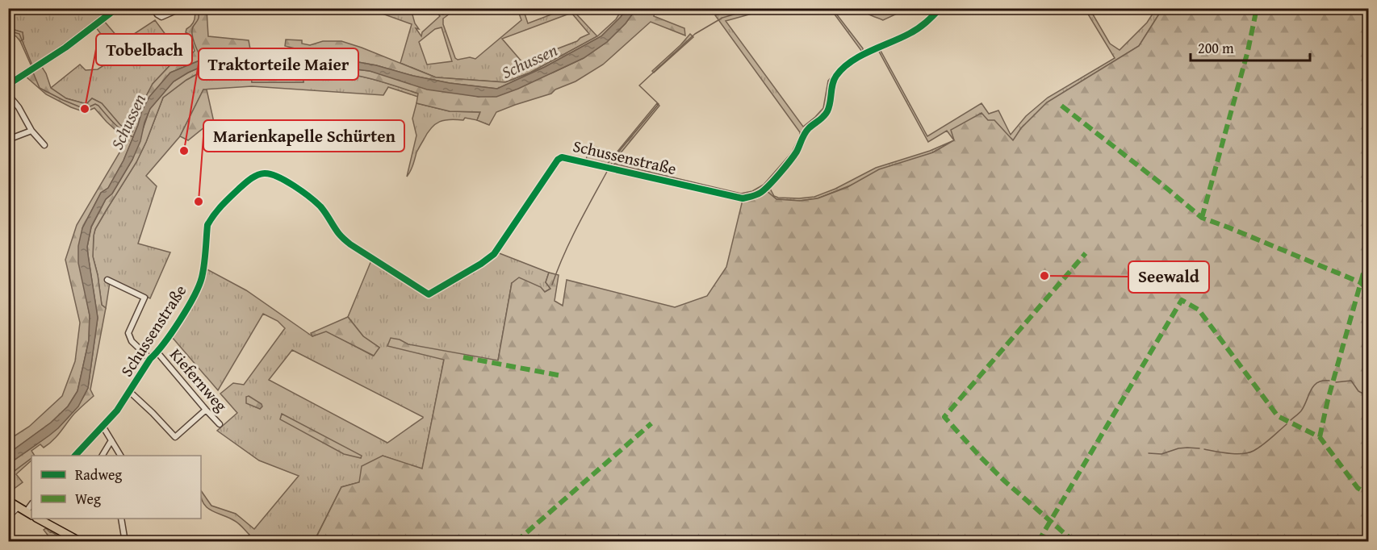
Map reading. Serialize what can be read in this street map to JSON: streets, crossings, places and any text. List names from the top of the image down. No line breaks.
{"streets":{"street":["Schussenstraße","Kiefernweg"]},"crossings":[["Schussenstraße","Kiefernweg"]],"water":["Schussen"],"places":["Tobelbach","Traktorteile Maier","Marienkapelle Schürten","Seewald"],"legend":["Radweg","Weg"],"scale_bar":"200 m"}
